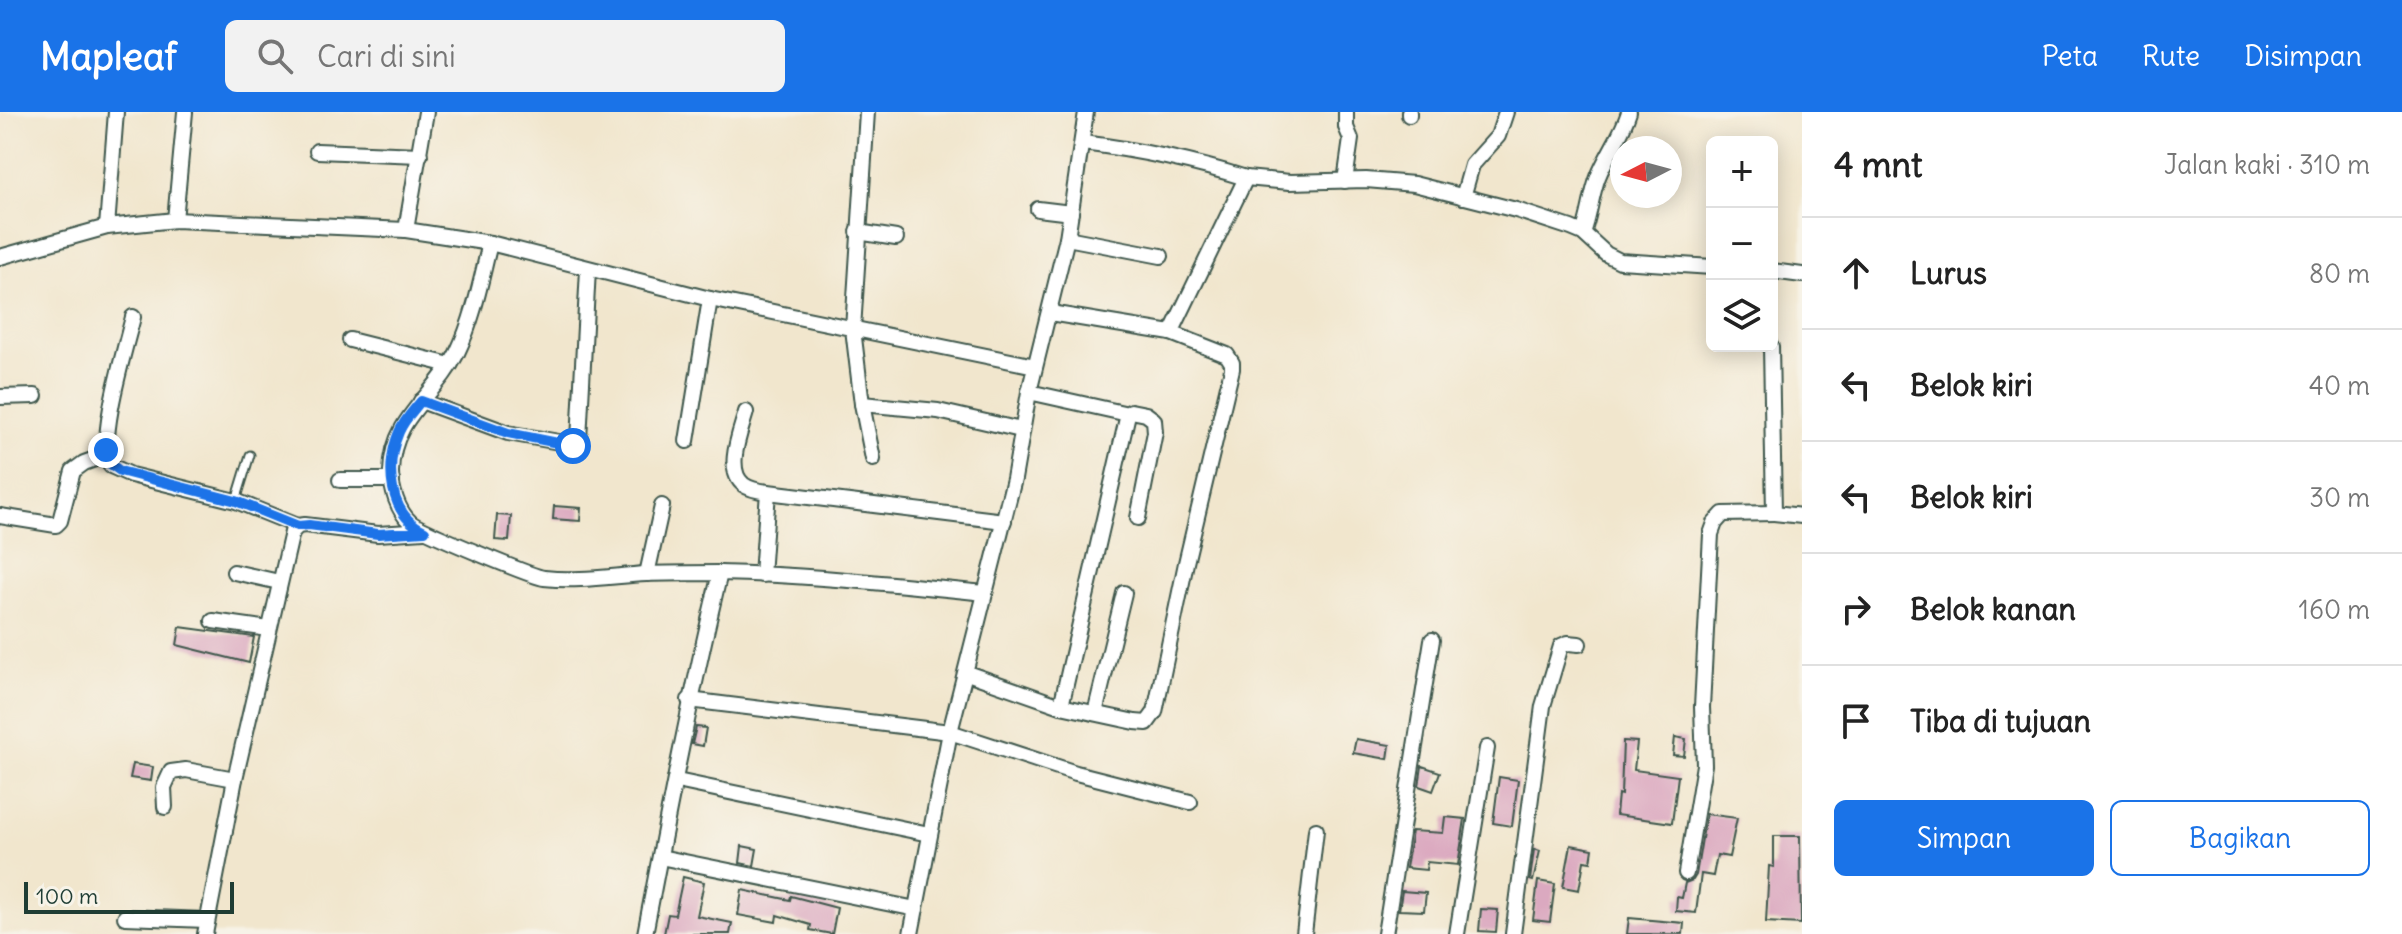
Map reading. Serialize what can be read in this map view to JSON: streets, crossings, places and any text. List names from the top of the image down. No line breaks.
{"scale_bar":"100 m","north":"left","page":{"header":"Mapleaf","search":"Cari di sini","nav":["Peta","Rute","Disimpan"],"heading":["4 mnt","Jalan kaki · 310 m"],"map_buttons":["+","−"],"list":[["Lurus","80 m"],["Belok kiri","40 m"],["Belok kiri","30 m"],["Belok kanan","160 m"],"Tiba di tujuan"],"buttons":["Simpan","Bagikan"],"scale":"100 m"}}
